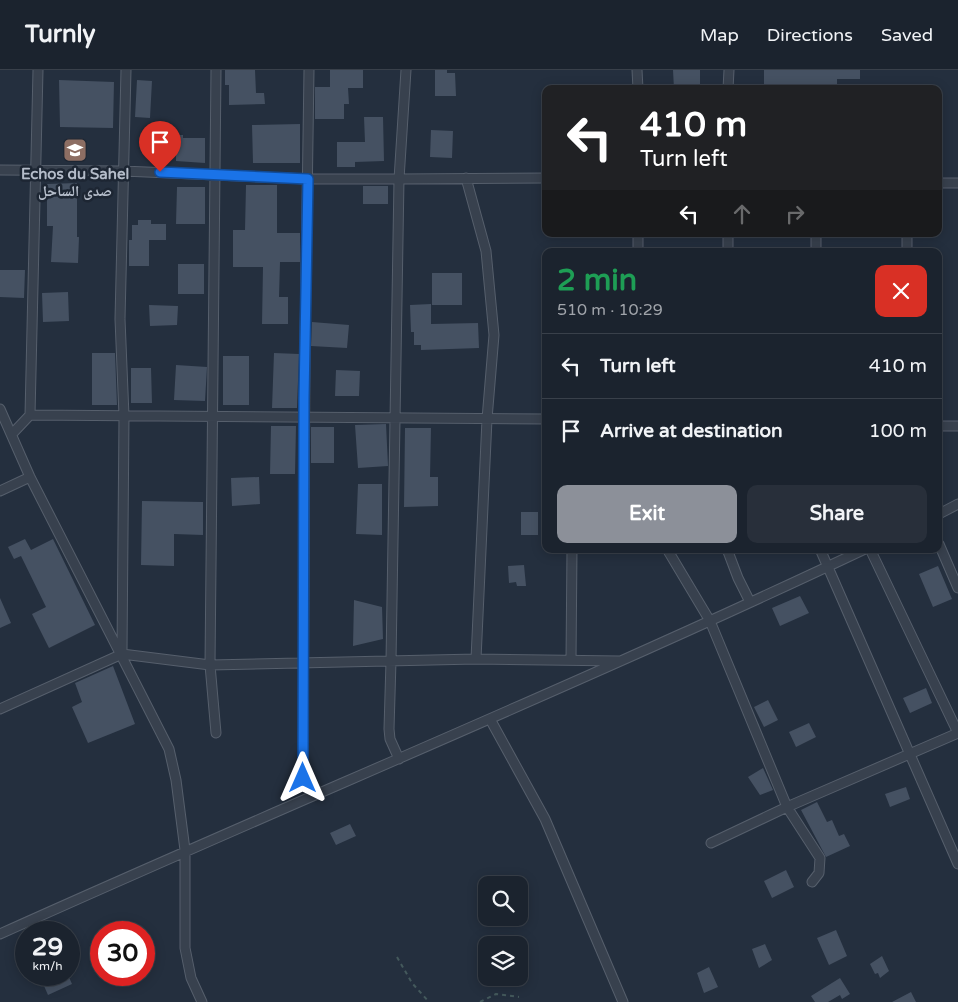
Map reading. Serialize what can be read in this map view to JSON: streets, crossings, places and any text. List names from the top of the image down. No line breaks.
{"places":{"school or university":["Echos du Sahel صدى الساحل"]},"page":{"header":"Turnly","nav":["Map","Directions","Saved"],"turn":["410 m","Turn left"],"heading":["2 min","510 m · 10:29"],"list":[{"name":"Turn left","value":"410 m"},{"name":"Arrive at destination","value":"100 m"}],"buttons":["Exit","Share"],"speed":"29 km/h","limit":"30"}}
